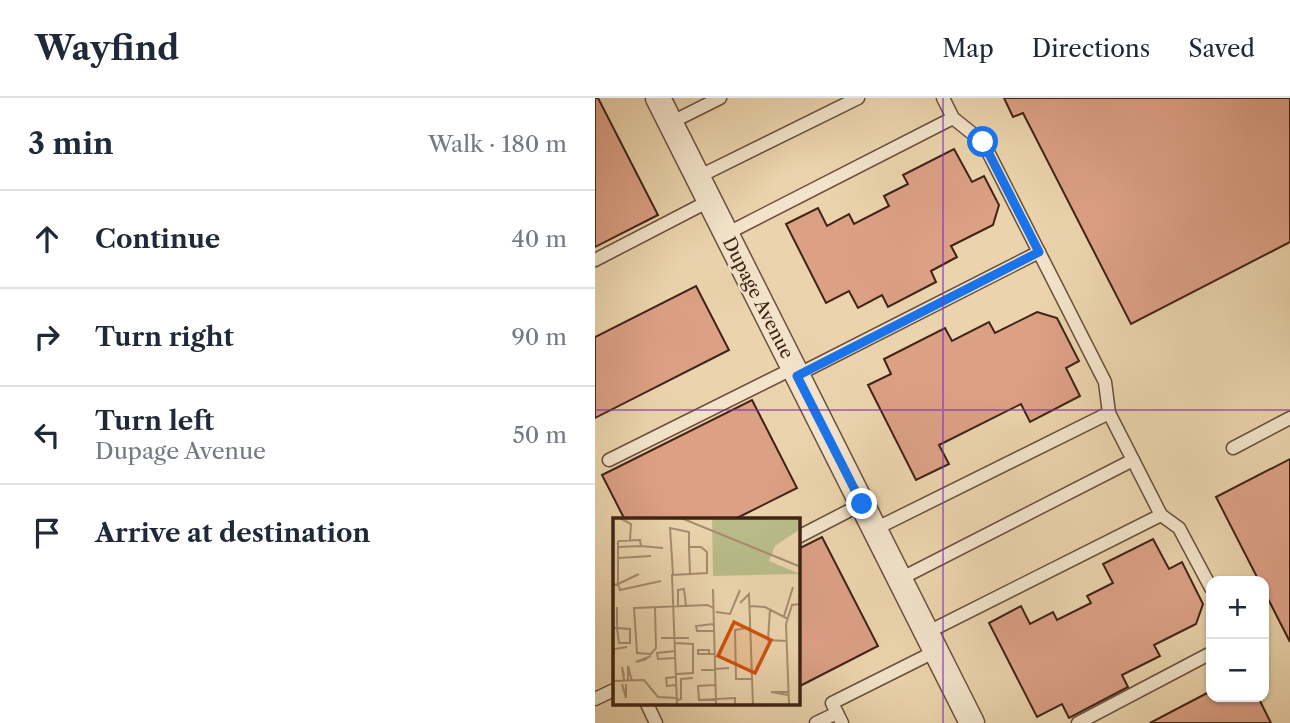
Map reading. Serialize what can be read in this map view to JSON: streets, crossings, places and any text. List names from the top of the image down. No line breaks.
{"streets":{"street":["Dupage Avenue"]},"page":{"header":"Wayfind","nav":["Map","Directions","Saved"],"heading":["3 min","Walk · 180 m"],"list":[["Continue","40 m"],["Turn right","90 m"],["Turn left","Dupage Avenue","50 m"],"Arrive at destination"],"map_buttons":["+","−"]}}
